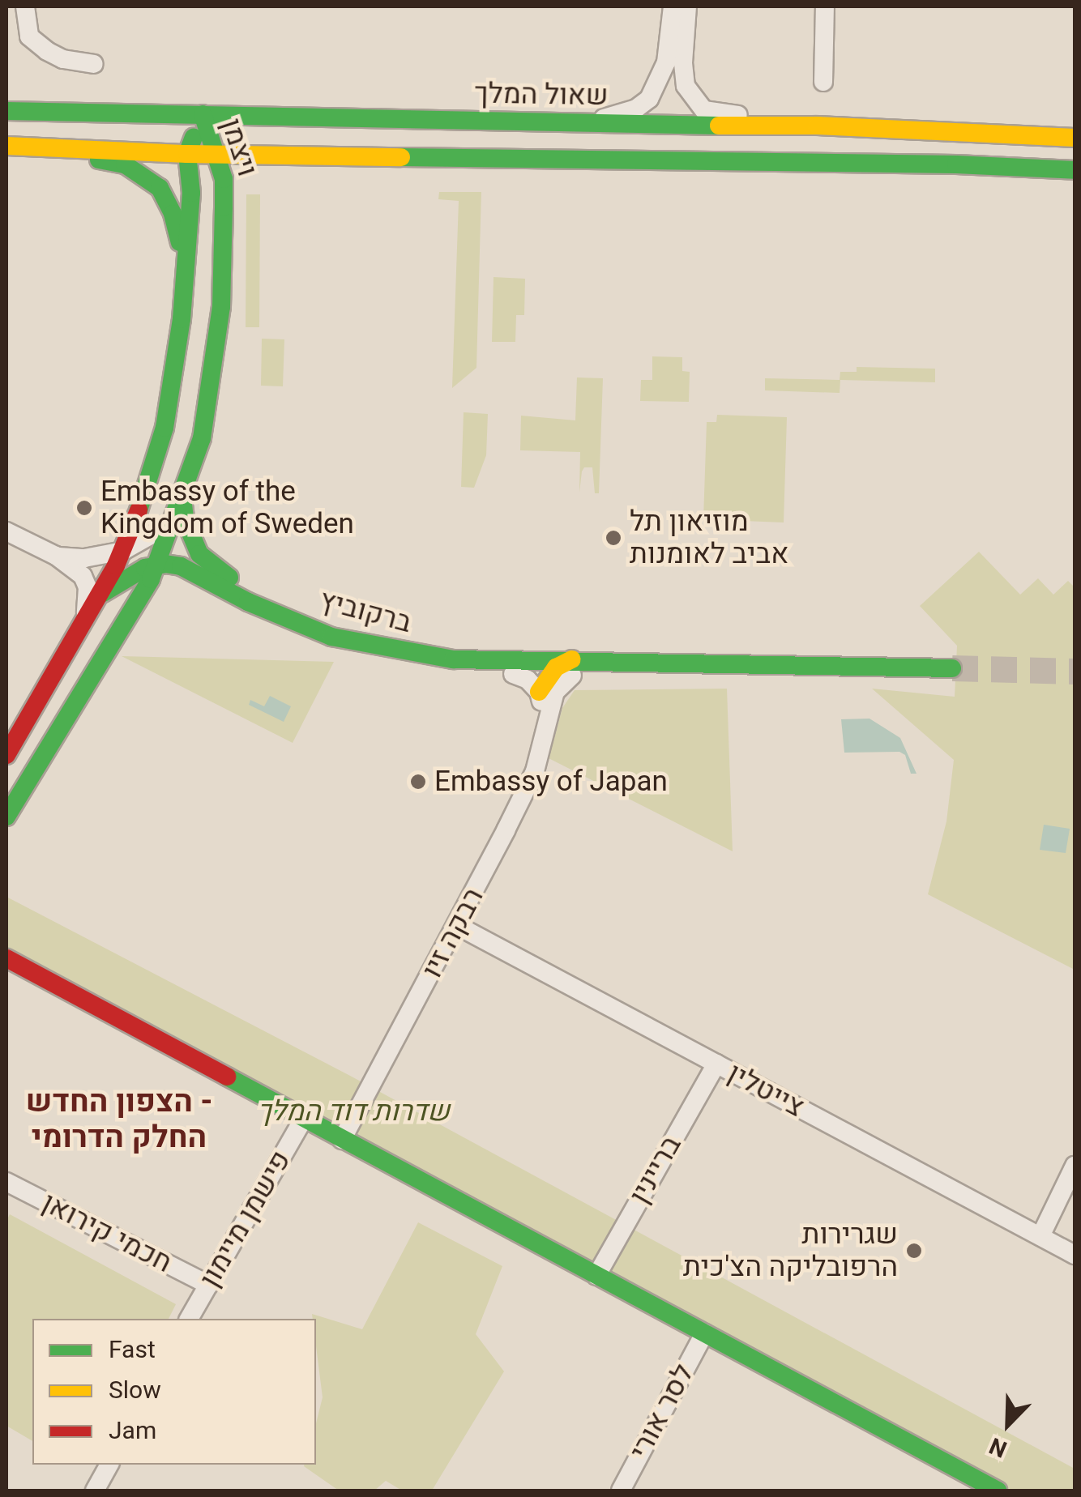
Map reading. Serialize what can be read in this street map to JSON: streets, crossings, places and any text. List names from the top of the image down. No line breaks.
{"streets":{"street":["שאול המלך","ויצמן","ברקוביץ","רבקה זיו","צייטלין","בריינין","פישמן מיימון","חכמי קירואן","לסר אורי"]},"crossings":[["שאול המלך","ויצמן"],["ויצמן","ברקוביץ"],["ברקוביץ","רבקה זיו"],["רבקה זיו","צייטלין"],["צייטלין","בריינין"],["פישמן מיימון","חכמי קירואן"]],"districts":["הצפון החדש - החלק הדרומי"],"parks":["שדרות דוד המלך"],"places":["Embassy of the Kingdom of Sweden","מוזיאון תל אביב לאומנות","Embassy of Japan","שגרירות הרפובליקה הצ'כית"],"legend":["Fast","Slow","Jam"],"north":"bottom left"}
